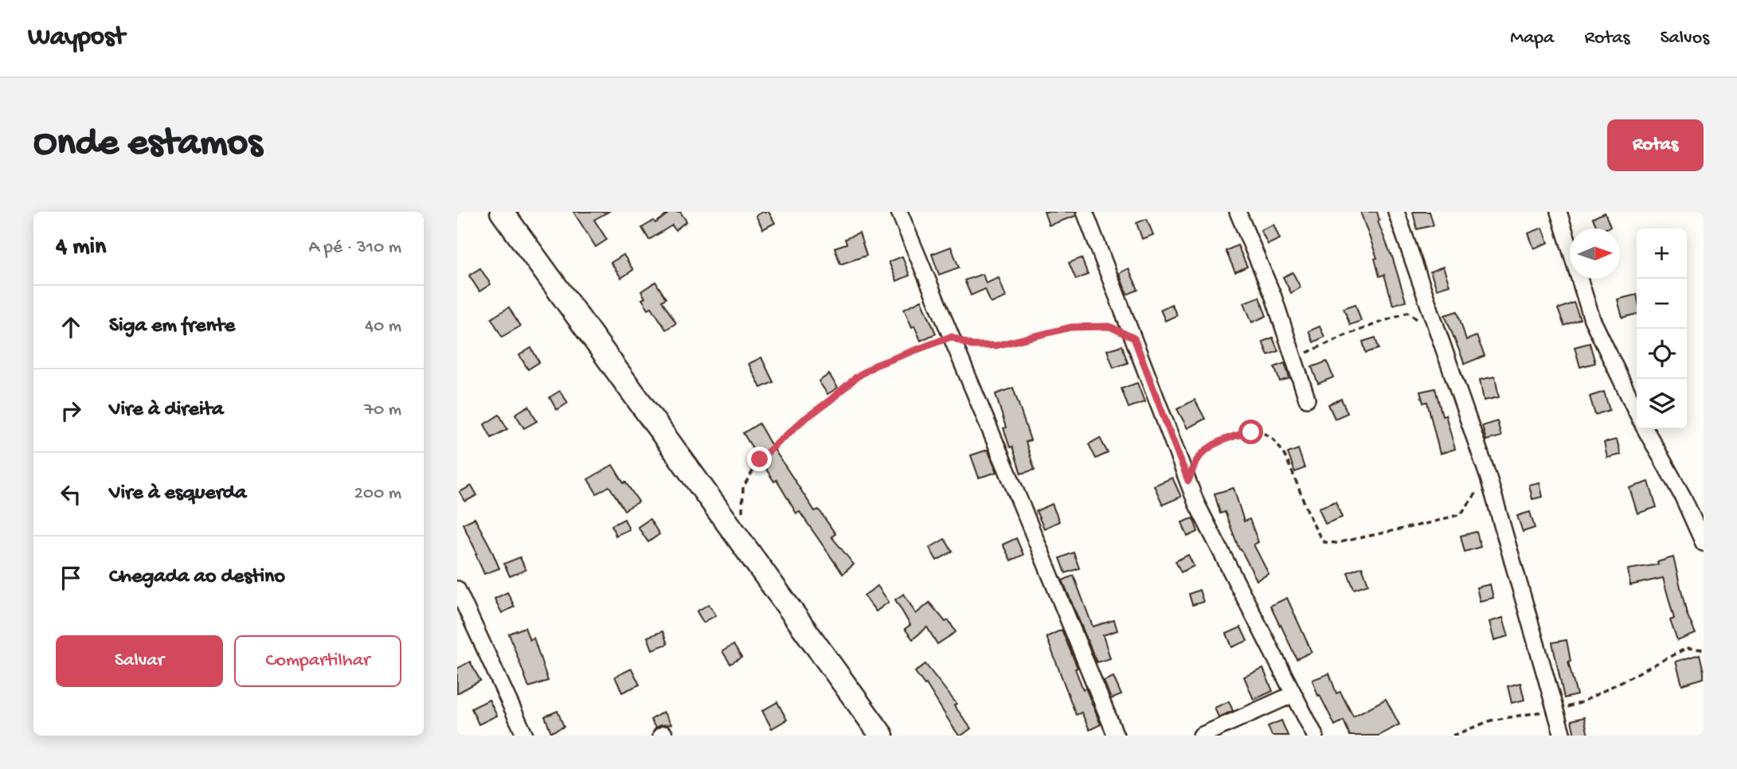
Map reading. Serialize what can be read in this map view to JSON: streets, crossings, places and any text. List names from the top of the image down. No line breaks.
{"north":"right","page":{"header":"Waypost","nav":["Mapa","Rotas","Salvos"],"buttons":["Rotas",["Salvar","Compartilhar"]],"title":"Onde estamos","heading":["4 min","A pé · 310 m"],"map_buttons":["+","−"],"list":[["Siga em frente","40 m"],["Vire à direita","70 m"],["Vire à esquerda","200 m"],"Chegada ao destino"]}}
